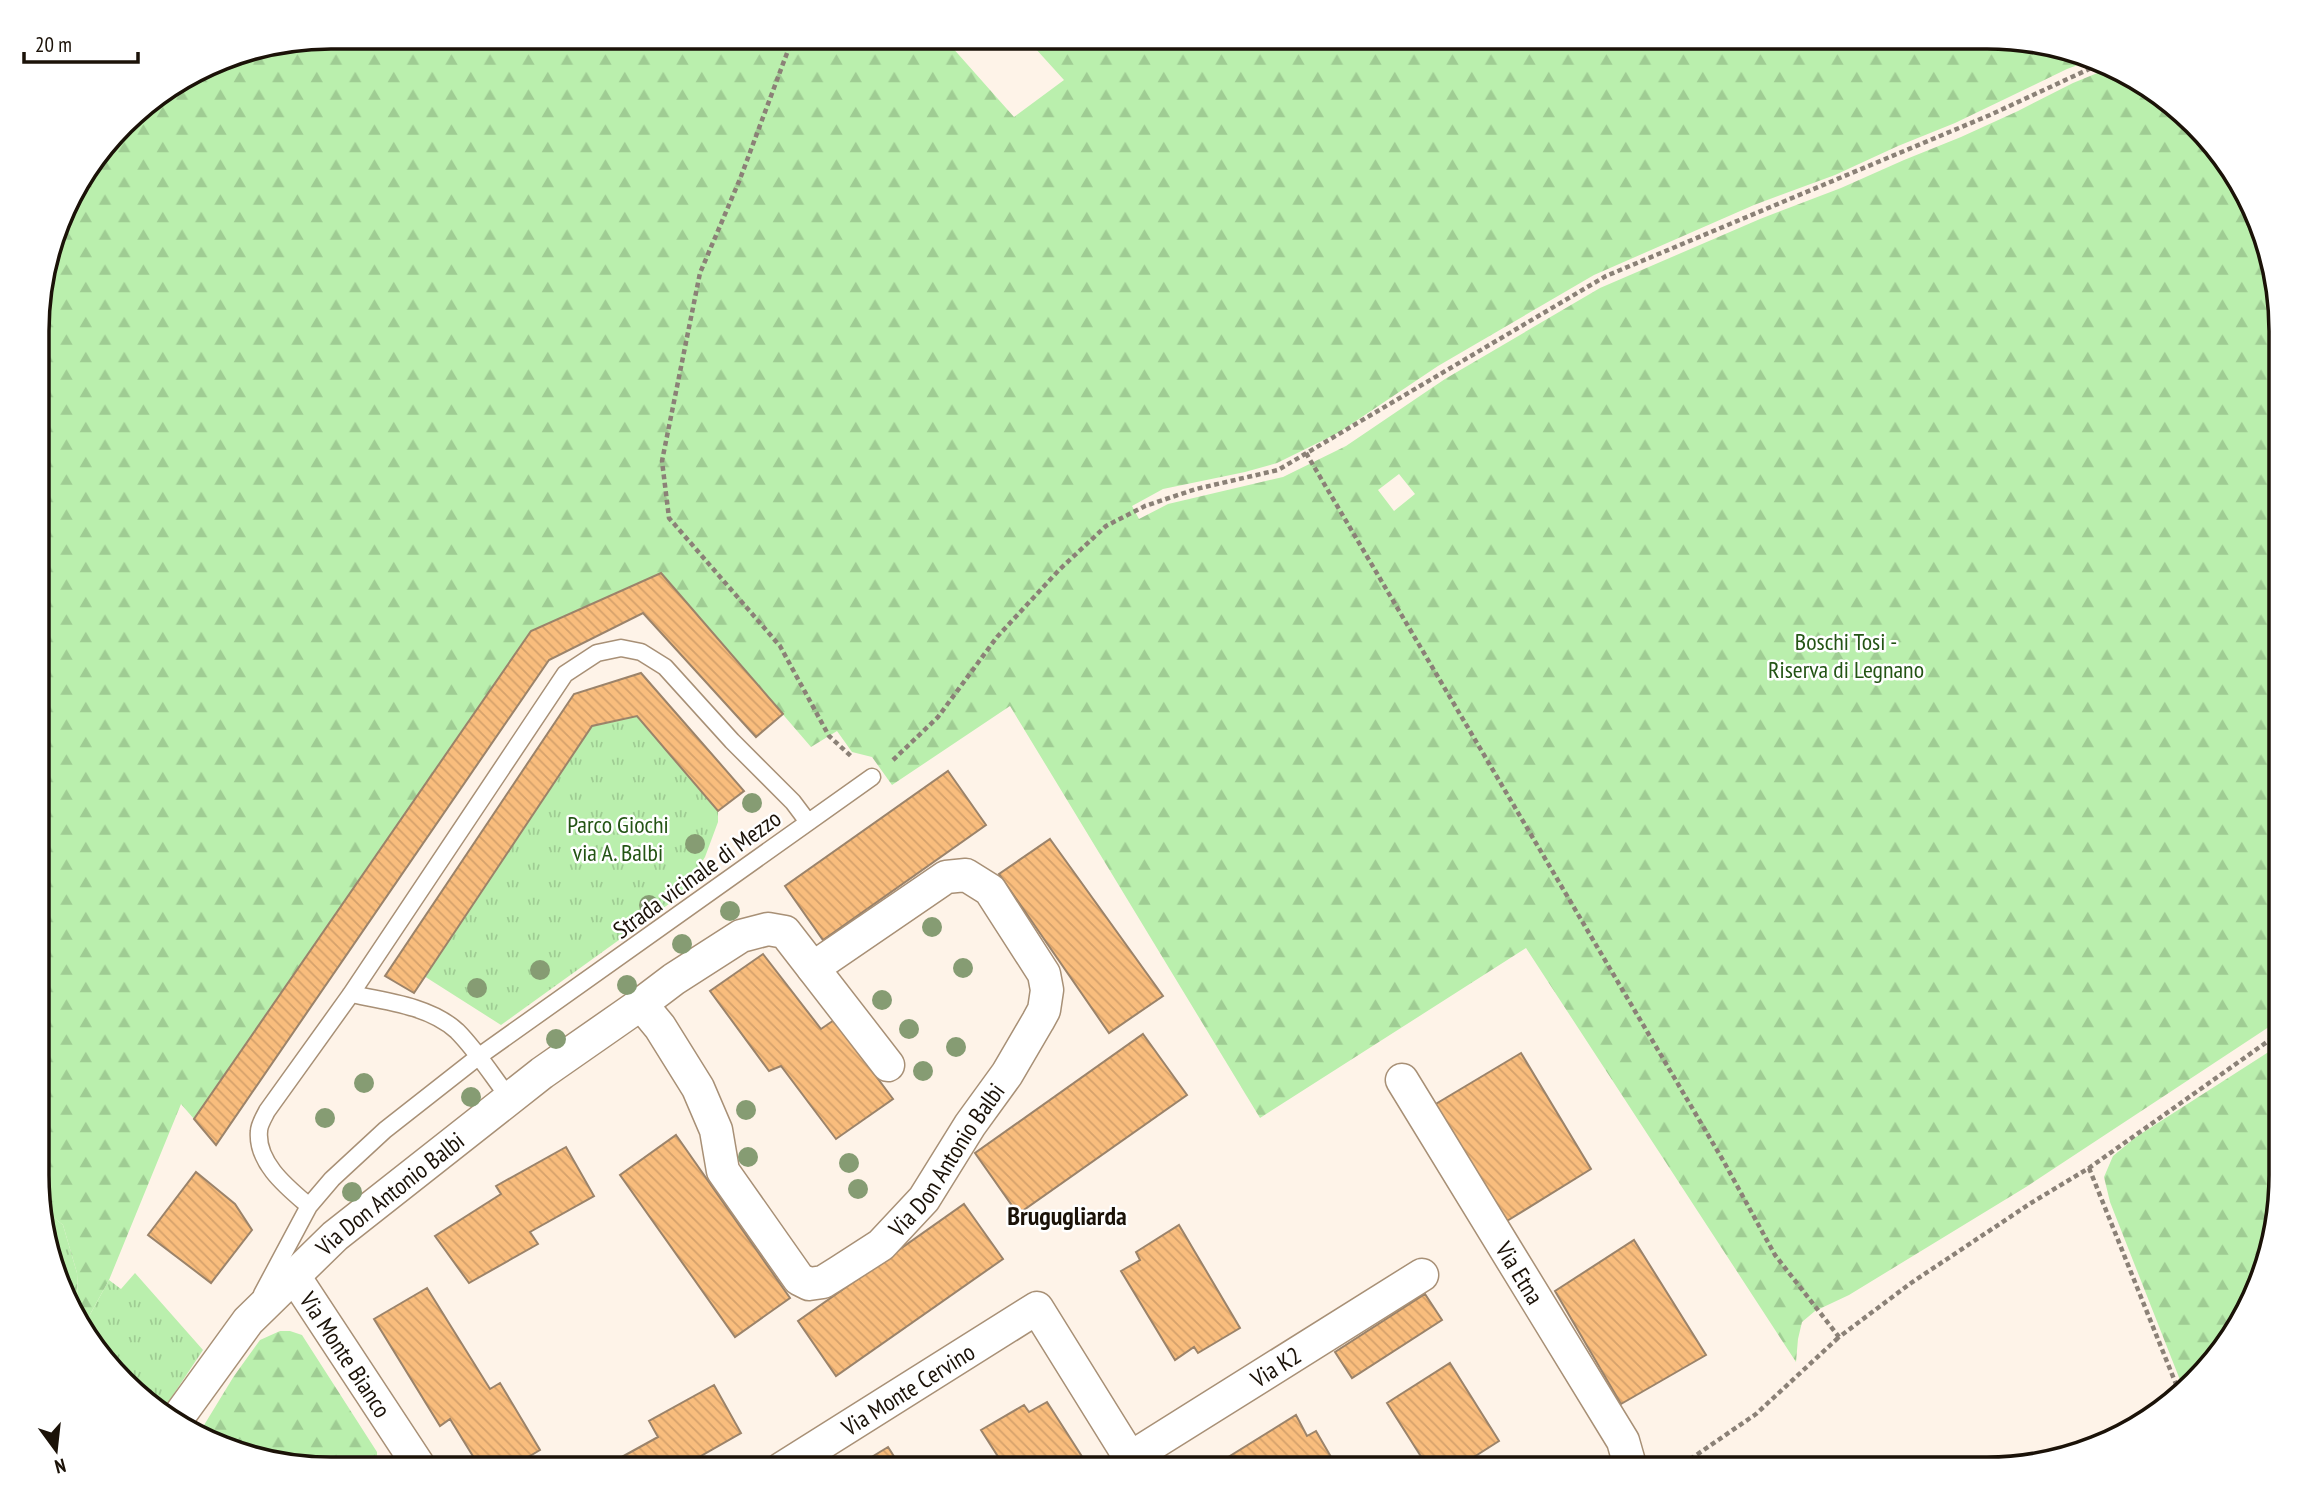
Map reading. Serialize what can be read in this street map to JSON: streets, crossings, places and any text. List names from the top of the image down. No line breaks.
{"streets":{"street":["Via Don Antonio Balbi","Via Etna","Via Monte Bianco","Via K2","Via Monte Cervino"],"lane":["Strada vicinale di Mezzo"]},"crossings":[["Strada vicinale di Mezzo","Via Don Antonio Balbi"],["Via Don Antonio Balbi","Via Monte Bianco"],["Via K2","Via Monte Cervino"]],"districts":["Brugugliarda"],"parks":["Boschi Tosi - Riserva di Legnano","Parco Giochi via A. Balbi"],"scale_bar":"20 m","north":"bottom"}
